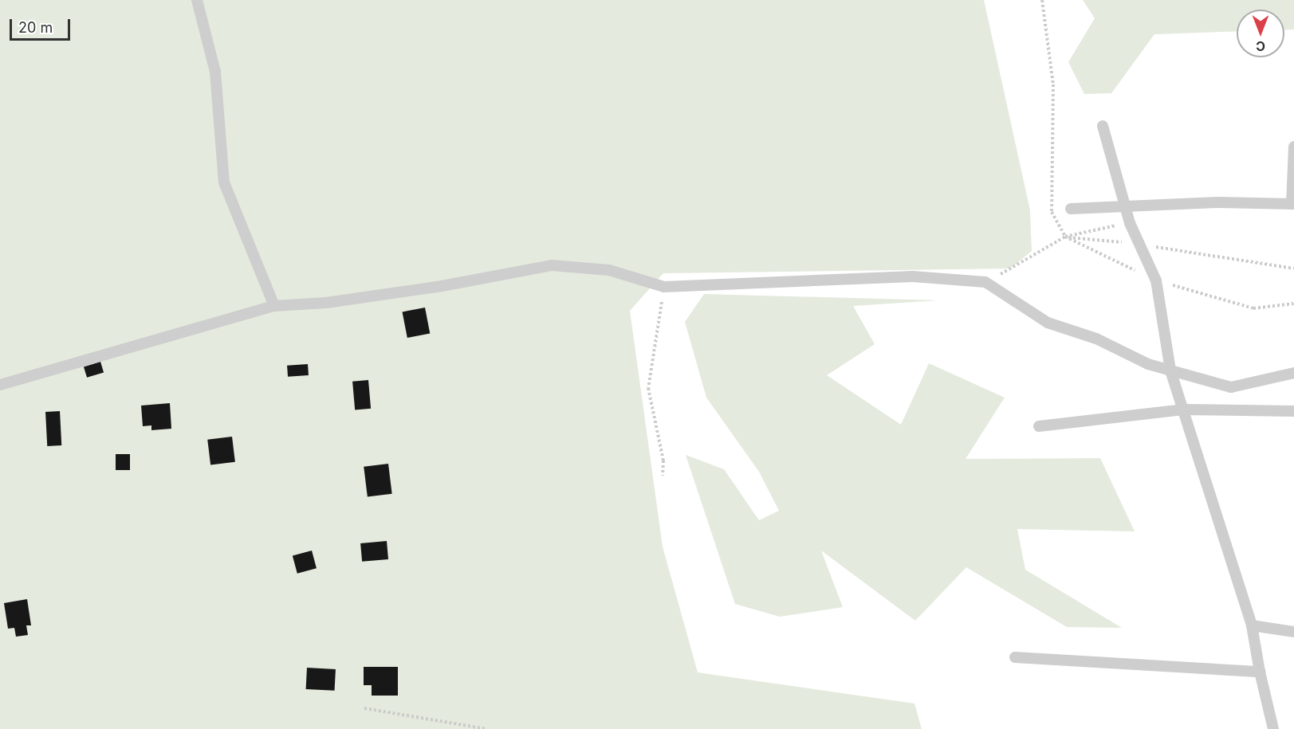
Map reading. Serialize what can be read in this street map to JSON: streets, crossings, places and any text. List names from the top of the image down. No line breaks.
{"scale_bar":"20 m","north":"bottom"}
